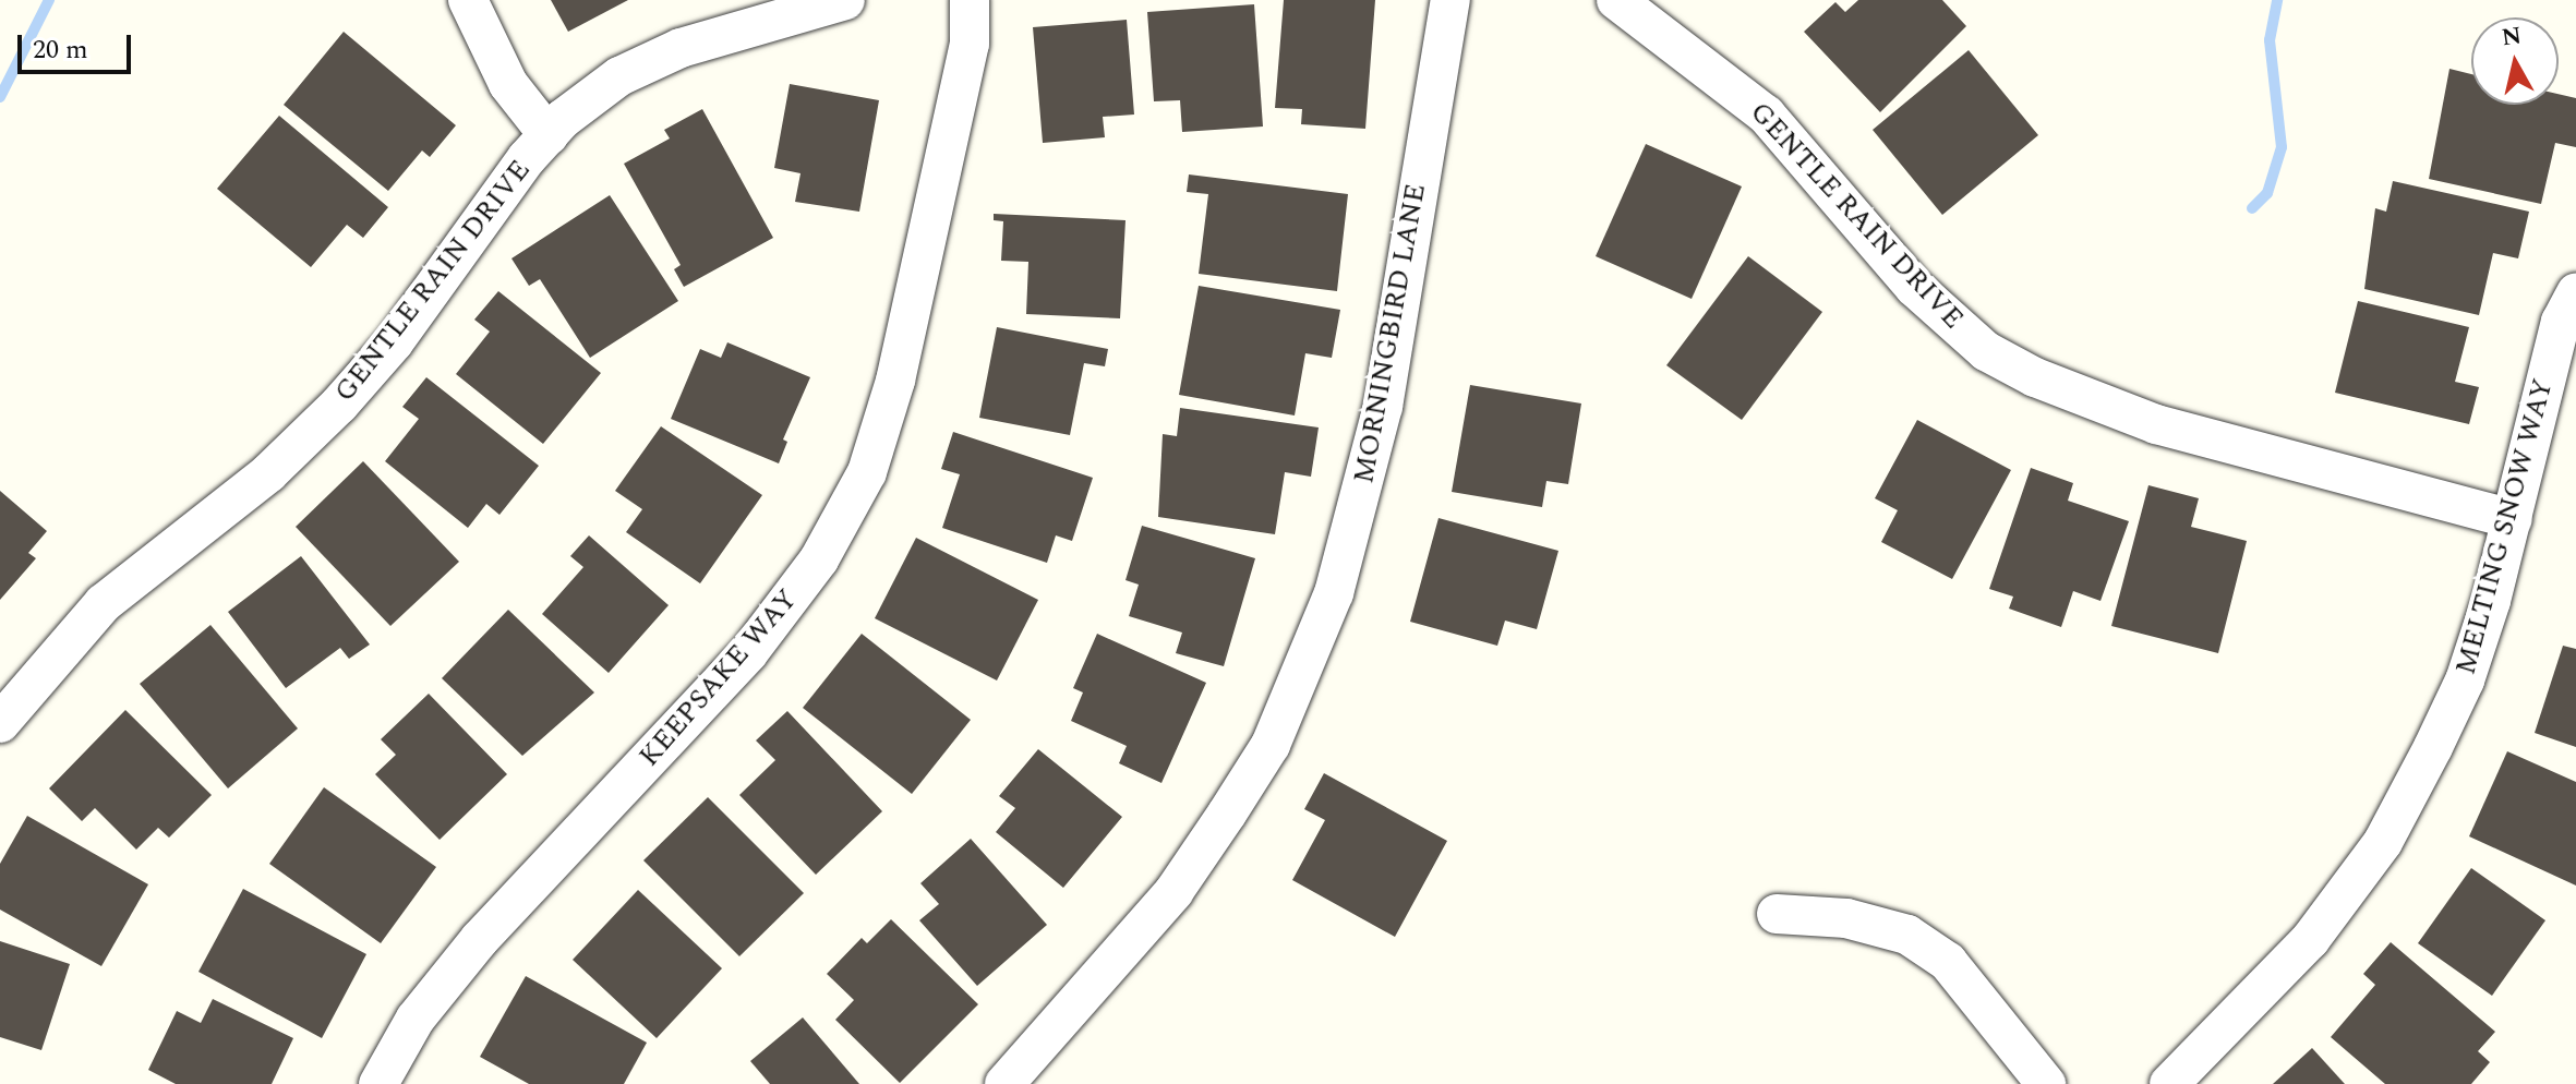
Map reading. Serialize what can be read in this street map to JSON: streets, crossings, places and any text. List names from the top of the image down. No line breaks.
{"streets":{"street":["GENTLE RAIN DRIVE","MORNINGBIRD LANE","MELTING SNOW WAY","KEEPSAKE WAY"]},"crossings":[["GENTLE RAIN DRIVE","MELTING SNOW WAY"]],"scale_bar":"20 m","north":"top"}
